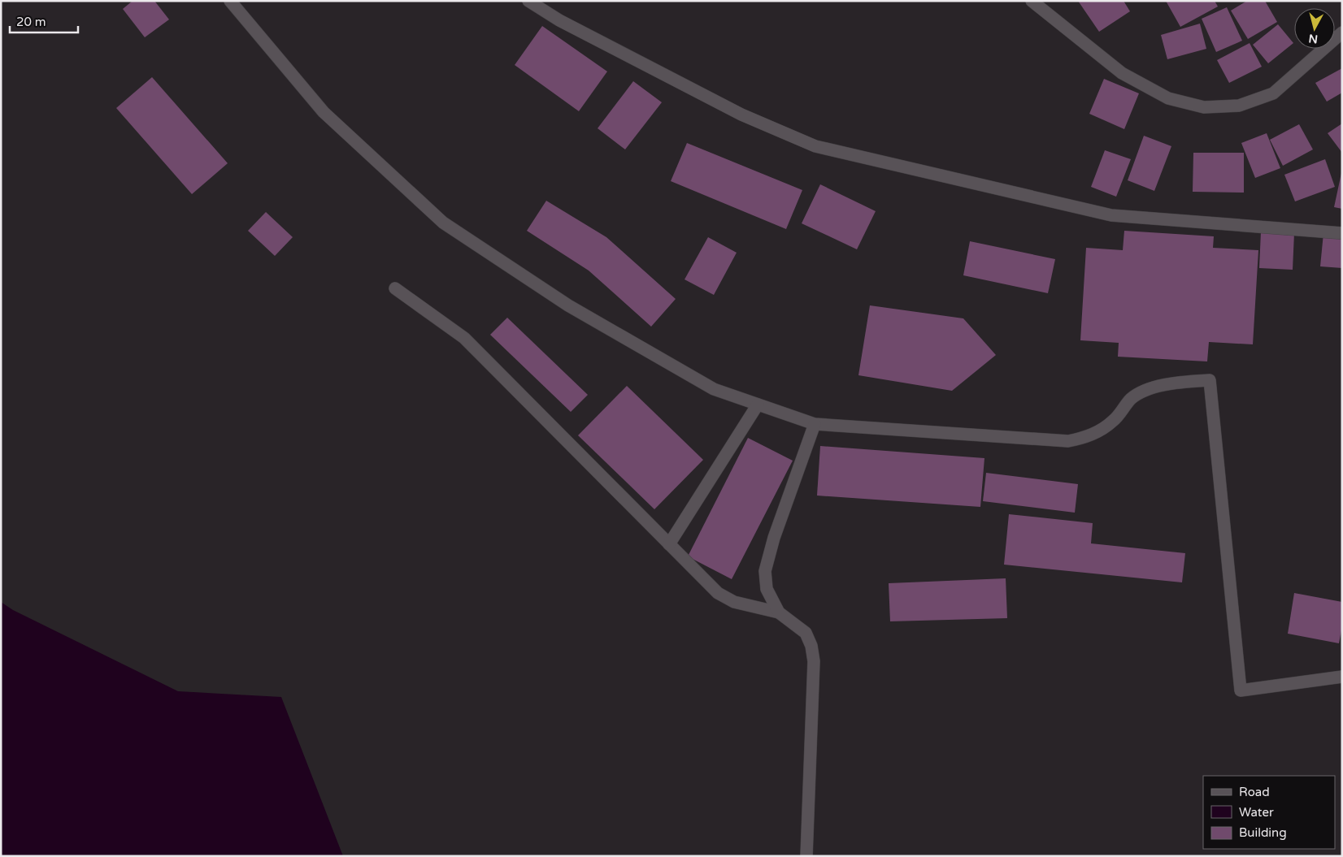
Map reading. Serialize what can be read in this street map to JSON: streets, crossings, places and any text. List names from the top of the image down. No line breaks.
{"legend":["Road","Water","Building"],"scale_bar":"20 m","north":"bottom"}
